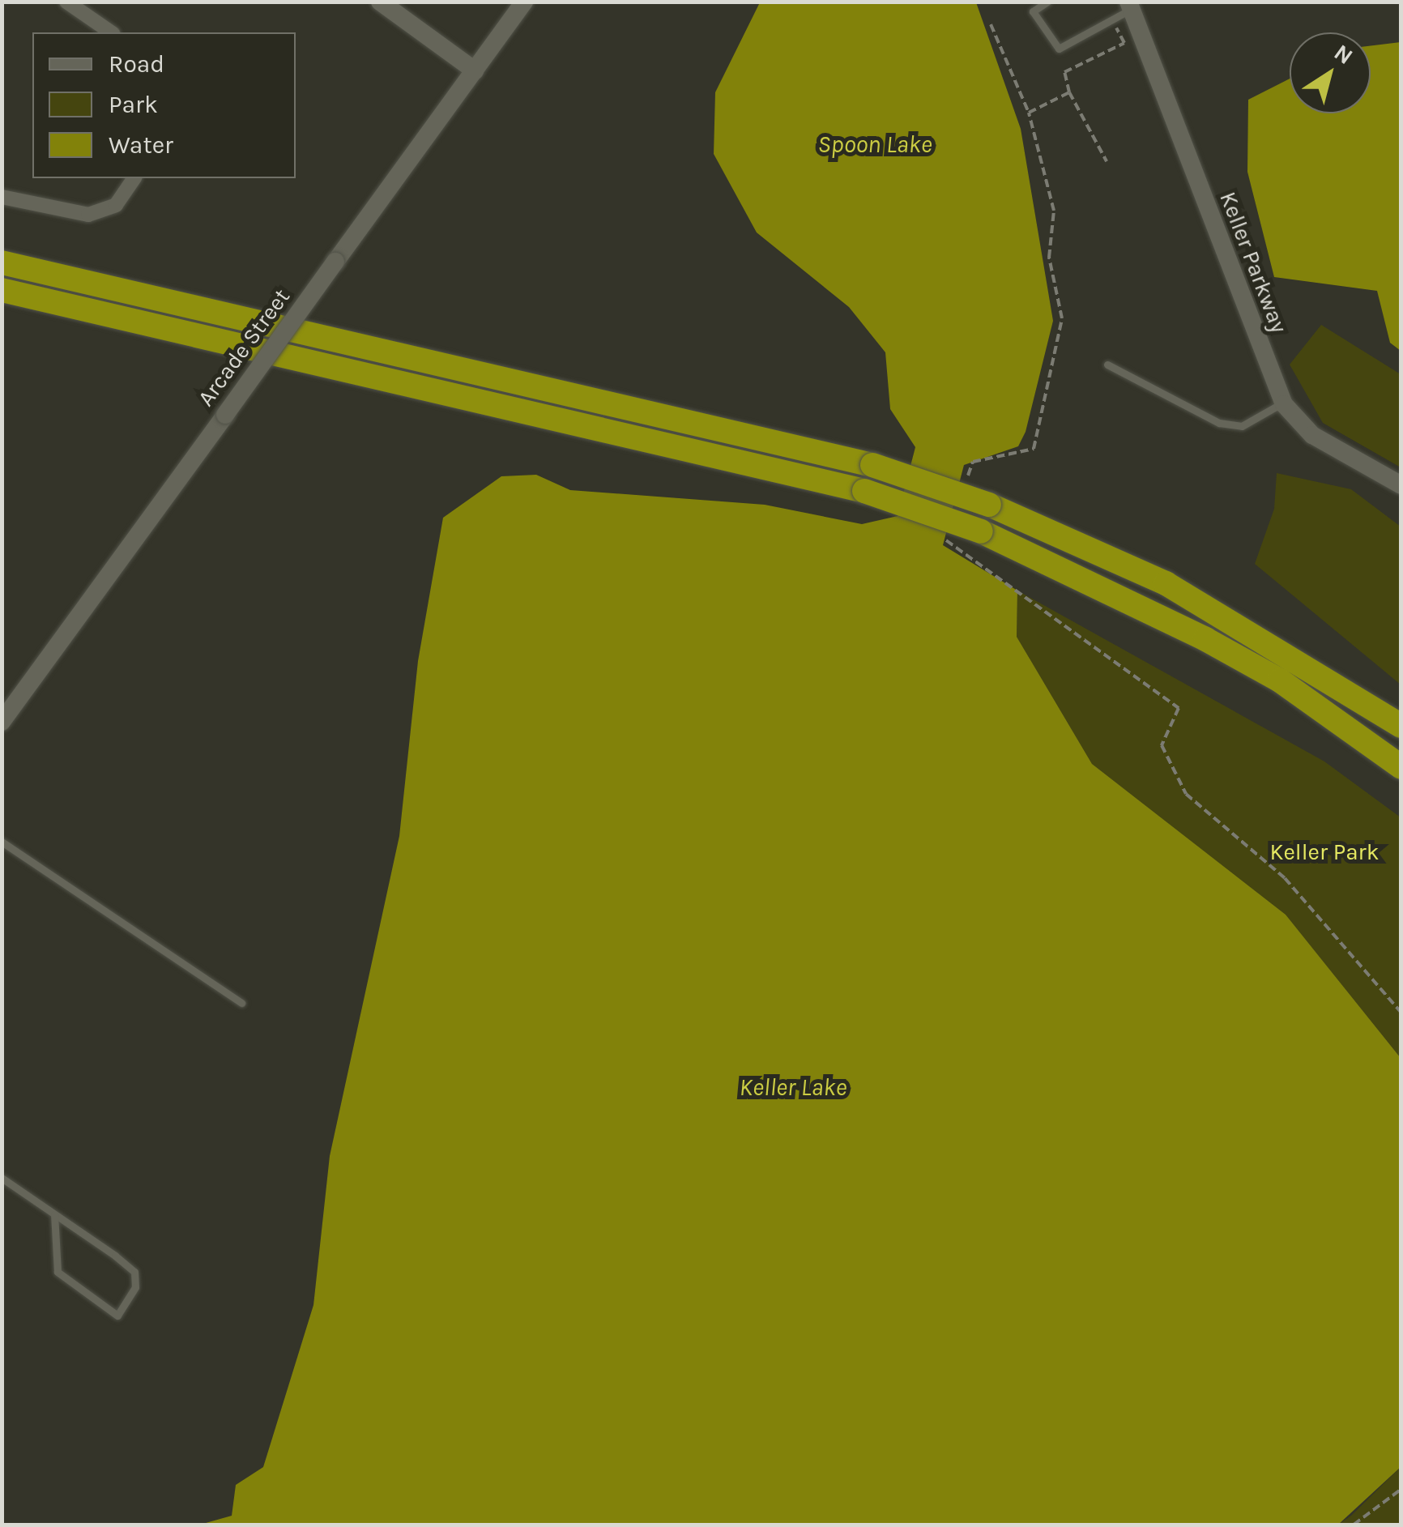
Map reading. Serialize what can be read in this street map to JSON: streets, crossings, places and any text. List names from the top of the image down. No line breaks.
{"streets":{"street":["Keller Parkway","Arcade Street"]},"water":["Spoon Lake","Keller Lake"],"parks":["Keller Park"],"legend":["Road","Park","Water"],"north":"top right"}
